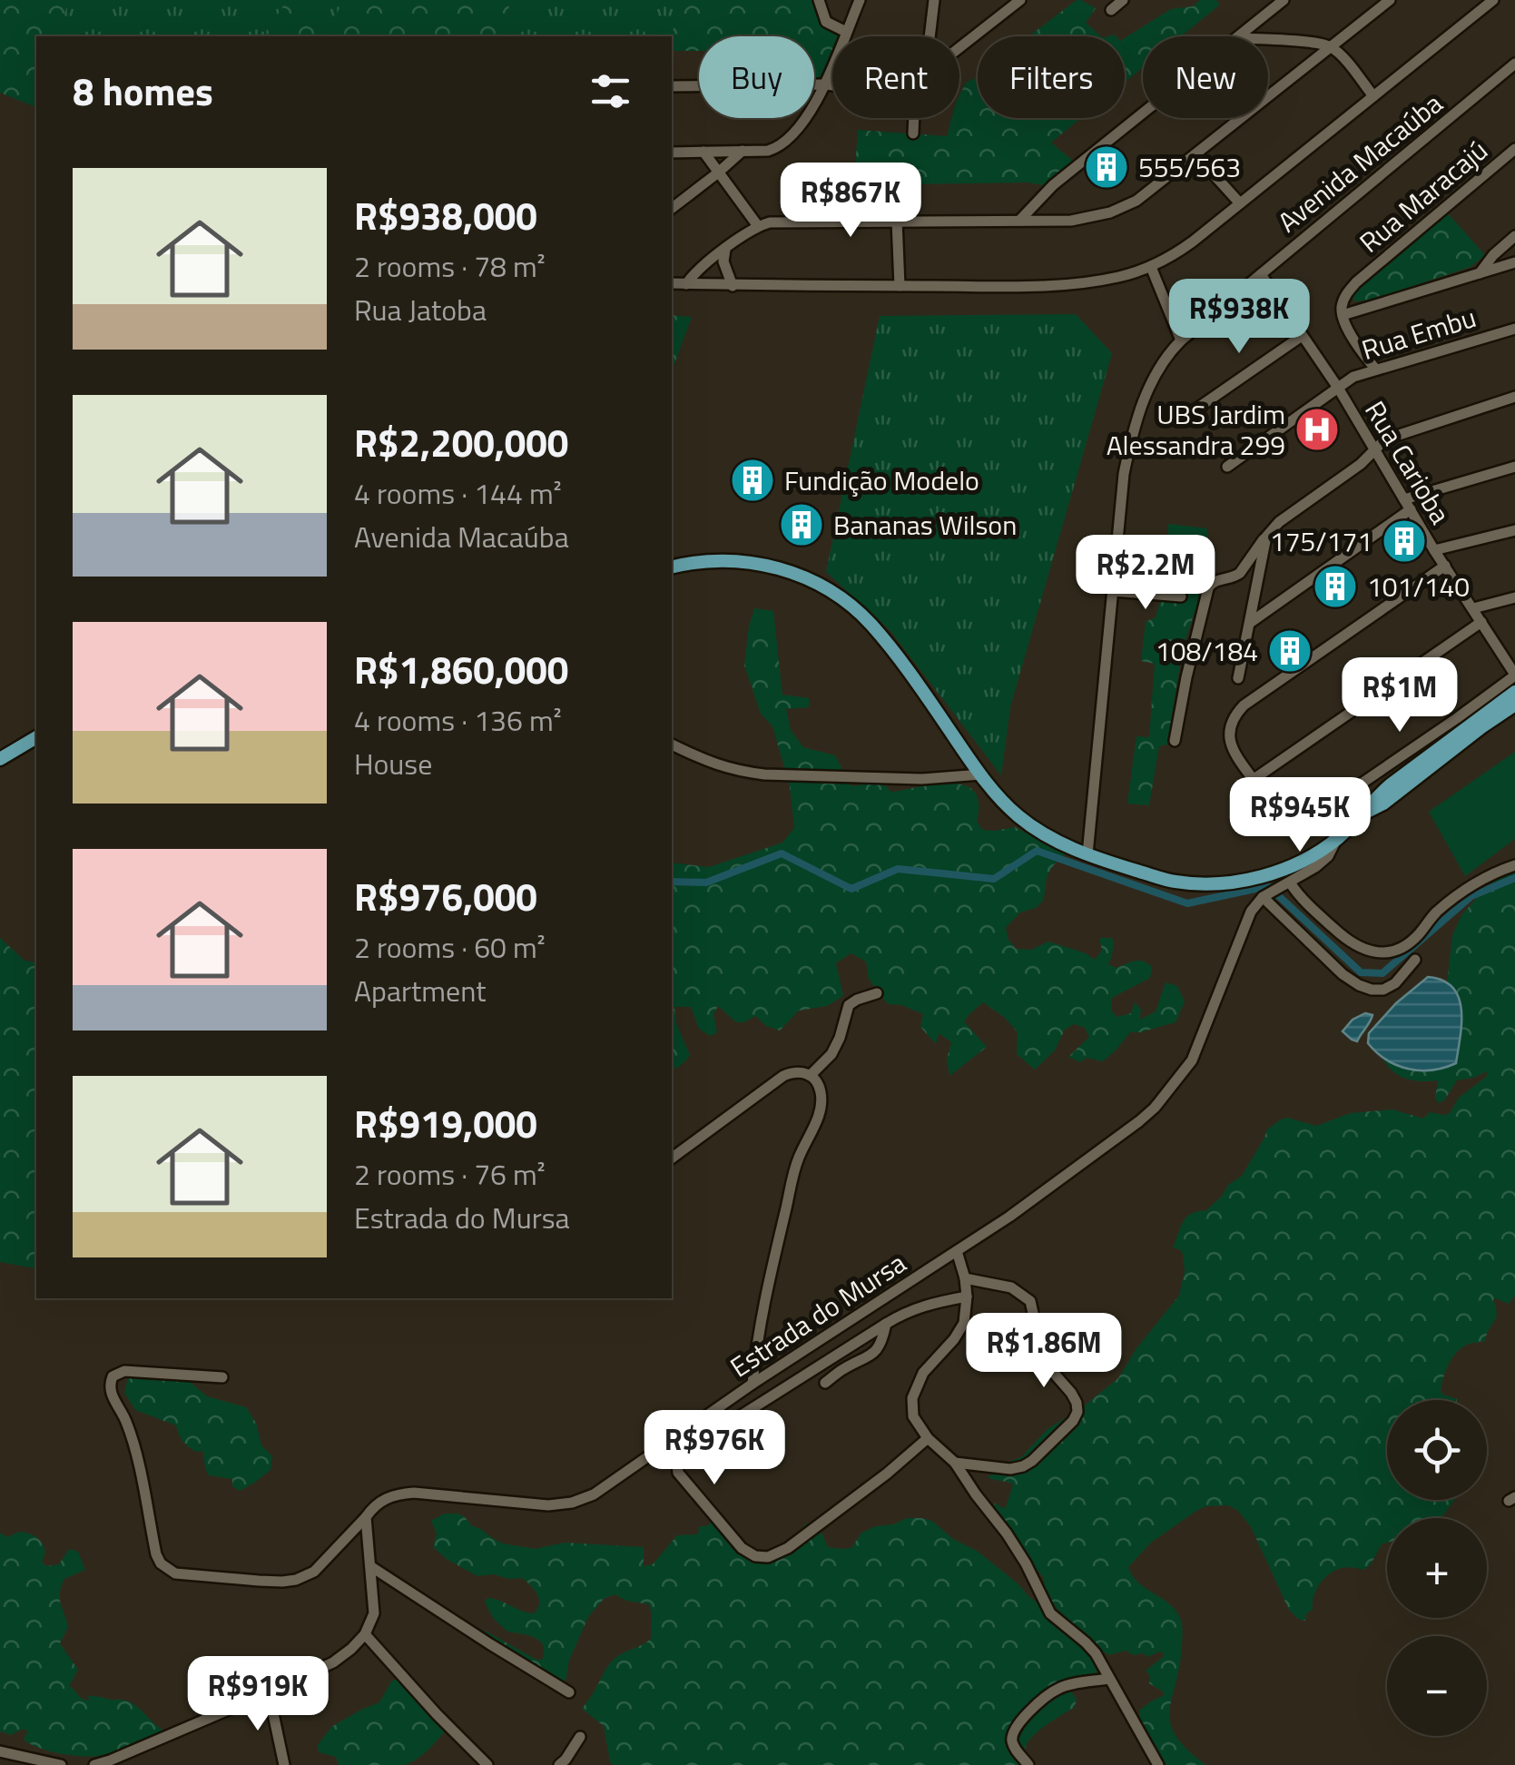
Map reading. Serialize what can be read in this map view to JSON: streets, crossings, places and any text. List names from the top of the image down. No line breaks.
{"streets":{"street":["Avenida Macaúba","Rua Maracajú","Rua Embu","Rua Carioba","Estrada do Mursa"]},"crossings":[["Avenida Macaúba","Rua Carioba"],["Rua Embu","Rua Carioba"]],"places":{"building":["555/563","Fundição Modelo","Bananas Wilson","175/171","101/140","108/184"],"hospital":["UBS Jardim Alessandra 299"]},"page":{"chip":["Buy","Rent","Filters","New"],"heading":"8 homes","list":[{"name":"R$938,000","note":"2 rooms · 78 m² · Rua Jatoba"},{"name":"R$2,200,000","note":"4 rooms · 144 m² · Avenida Macaúba"},{"name":"R$1,860,000","note":"4 rooms · 136 m² · House"},{"name":"R$976,000","note":"2 rooms · 60 m² · Apartment"},{"name":"R$919,000","note":"2 rooms · 76 m² · Estrada do Mursa"}],"price":["R$867K","R$938K","R$2.2M","R$1M","R$945K","R$1.86M","R$976K","R$919K"],"map_buttons":["+","−"]}}
